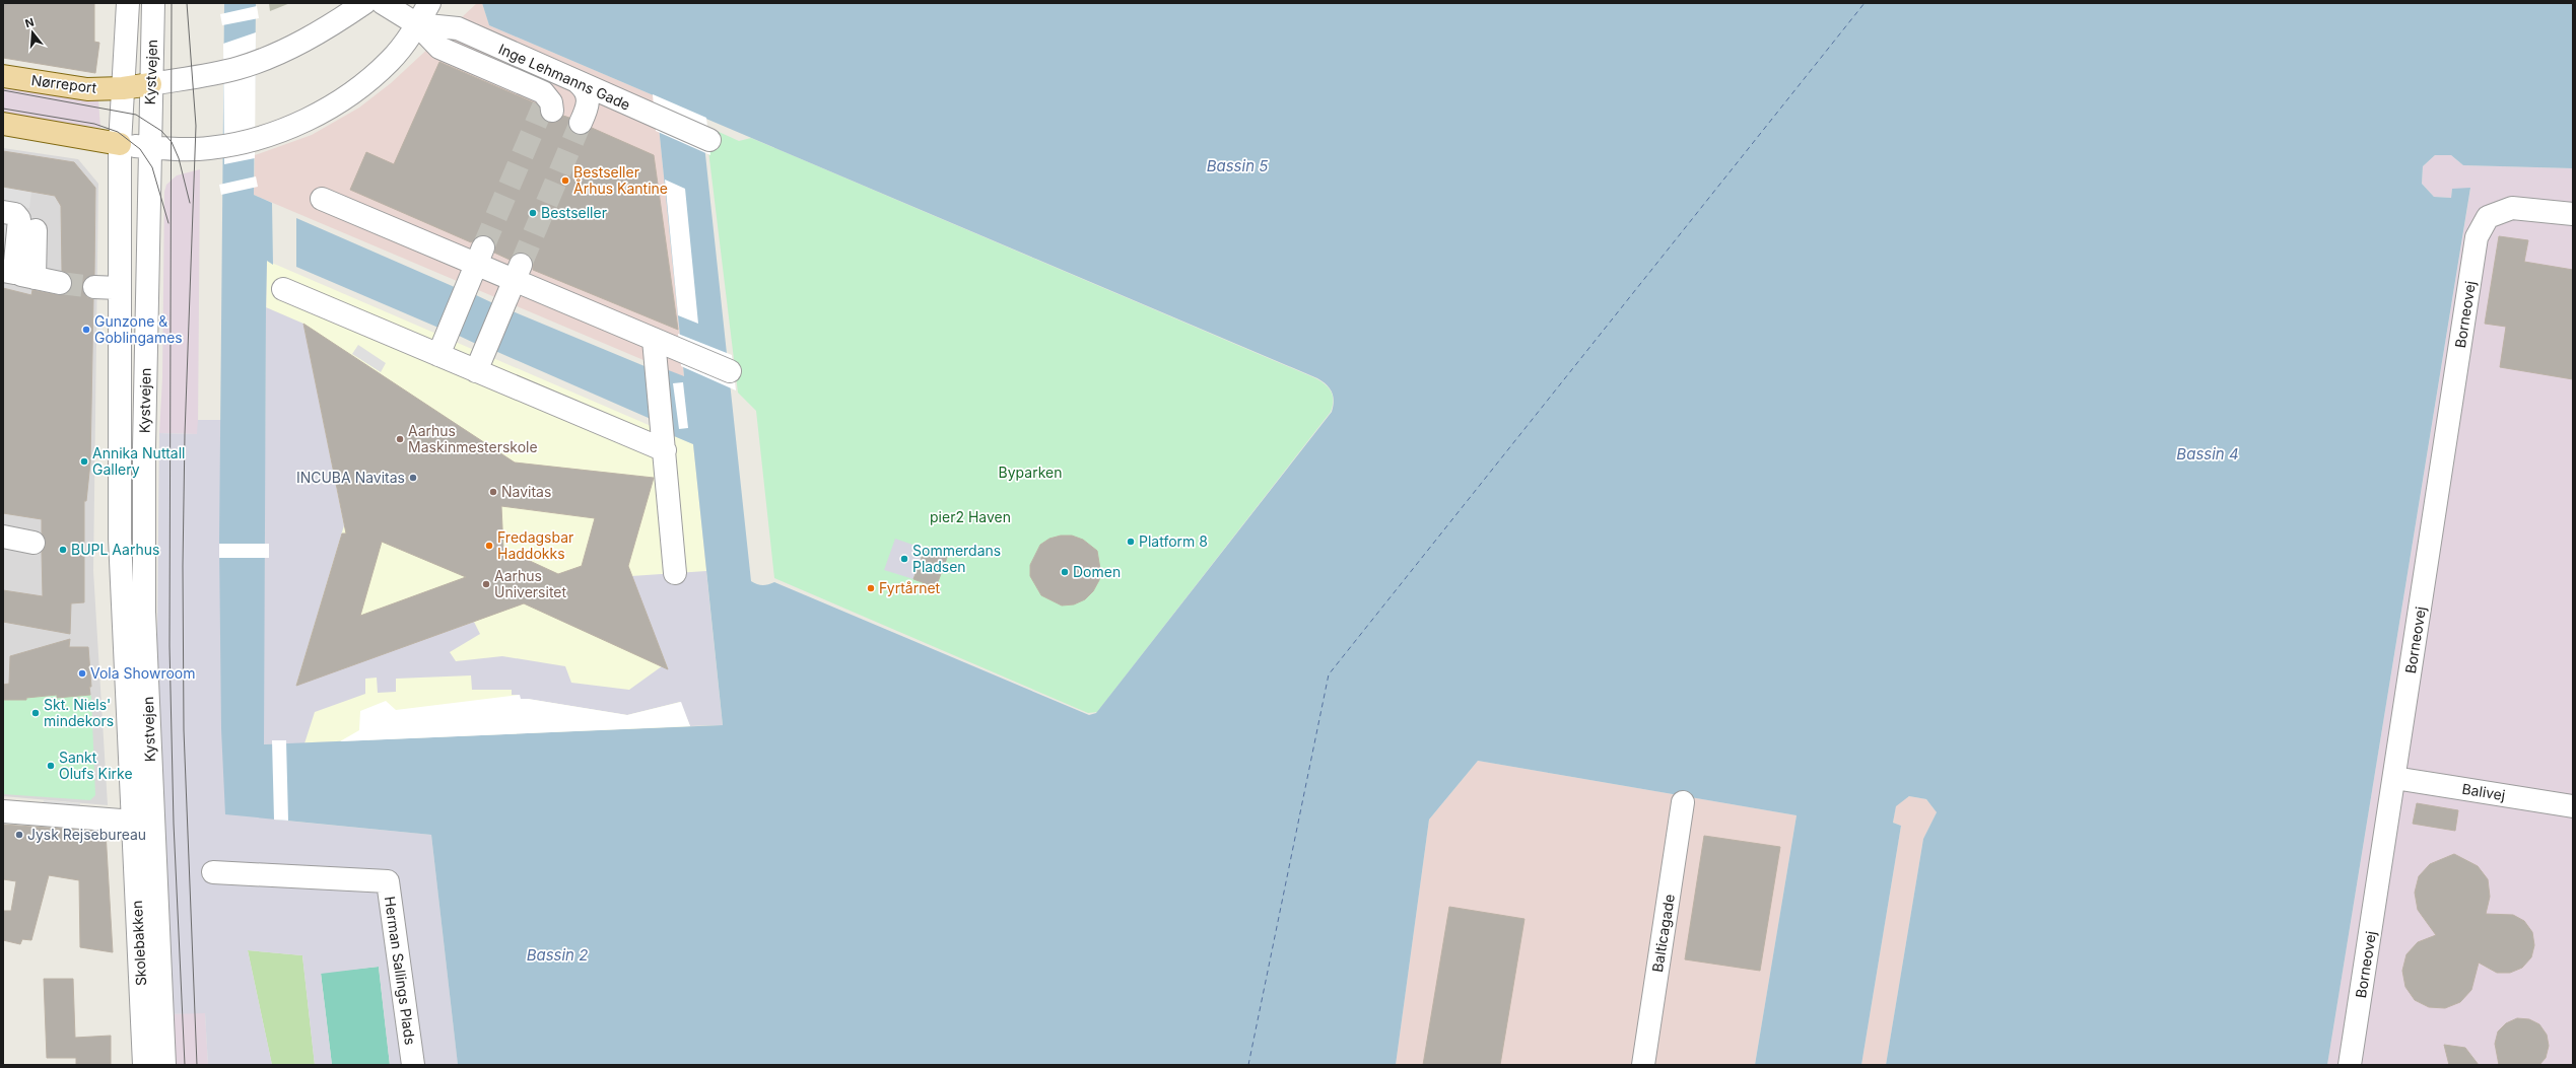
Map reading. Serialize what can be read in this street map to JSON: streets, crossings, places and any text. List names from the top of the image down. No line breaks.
{"streets":{"main road":["Nørreport"],"street":["Kystvejen","Inge Lehmanns Gade","Borneovej","Balivej","Balticagade","Skolebakken","Herman Sallings Plads"]},"crossings":[["Kystvejen","Nørreport"],["Kystvejen","Skolebakken"],["Borneovej","Balivej"]],"water":["Bassin 5","Bassin 4","Bassin 2"],"parks":["Byparken","pier2 Haven"],"places":["Bestseller Århus Kantine","Bestseller","Gunzone & Goblingames","Aarhus Maskinmesterskole","Annika Nuttall Gallery","INCUBA Navitas","Navitas","Platform 8","Fredagsbar Haddokks","BUPL Aarhus","Sommerdans Pladsen","Domen","Aarhus Universitet","Fyrtårnet","Vola Showroom","Skt. Niels' mindekors","Sankt Olufs Kirke","Jysk Rejsebureau"],"north":"top"}
